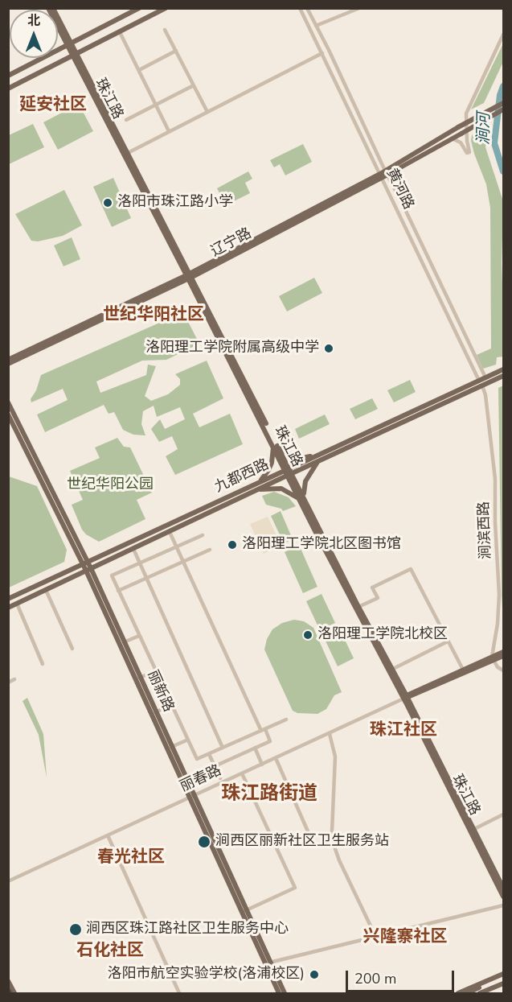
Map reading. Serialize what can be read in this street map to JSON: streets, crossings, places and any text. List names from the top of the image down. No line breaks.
{"streets":{"main road":["珠江路","辽宁路","九都西路","丽新路","丽春路"],"street":["黄河路","涧滨西路"]},"crossings":[["珠江路","辽宁路"],["珠江路","九都西路"],["珠江路","丽春路"],["黄河路","辽宁路"],["黄河路","九都西路"],["九都西路","涧滨西路"],["九都西路","丽新路"],["涧滨西路","丽春路"],["丽新路","丽春路"]],"districts":["延安社区","世纪华阳社区","珠江社区","珠江路街道","春光社区","兴隆寨社区","石化社区"],"water":["涧河"],"parks":["世纪华阳公园"],"places":["洛阳市珠江路小学","洛阳理工学院附属高级中学","洛阳理工学院北区图书馆","洛阳理工学院北校区","涧西区丽新社区卫生服务站","涧西区珠江路社区卫生服务中心","洛阳市航空实验学校(洛浦校区)"],"scale_bar":"200 m","north":"top"}
